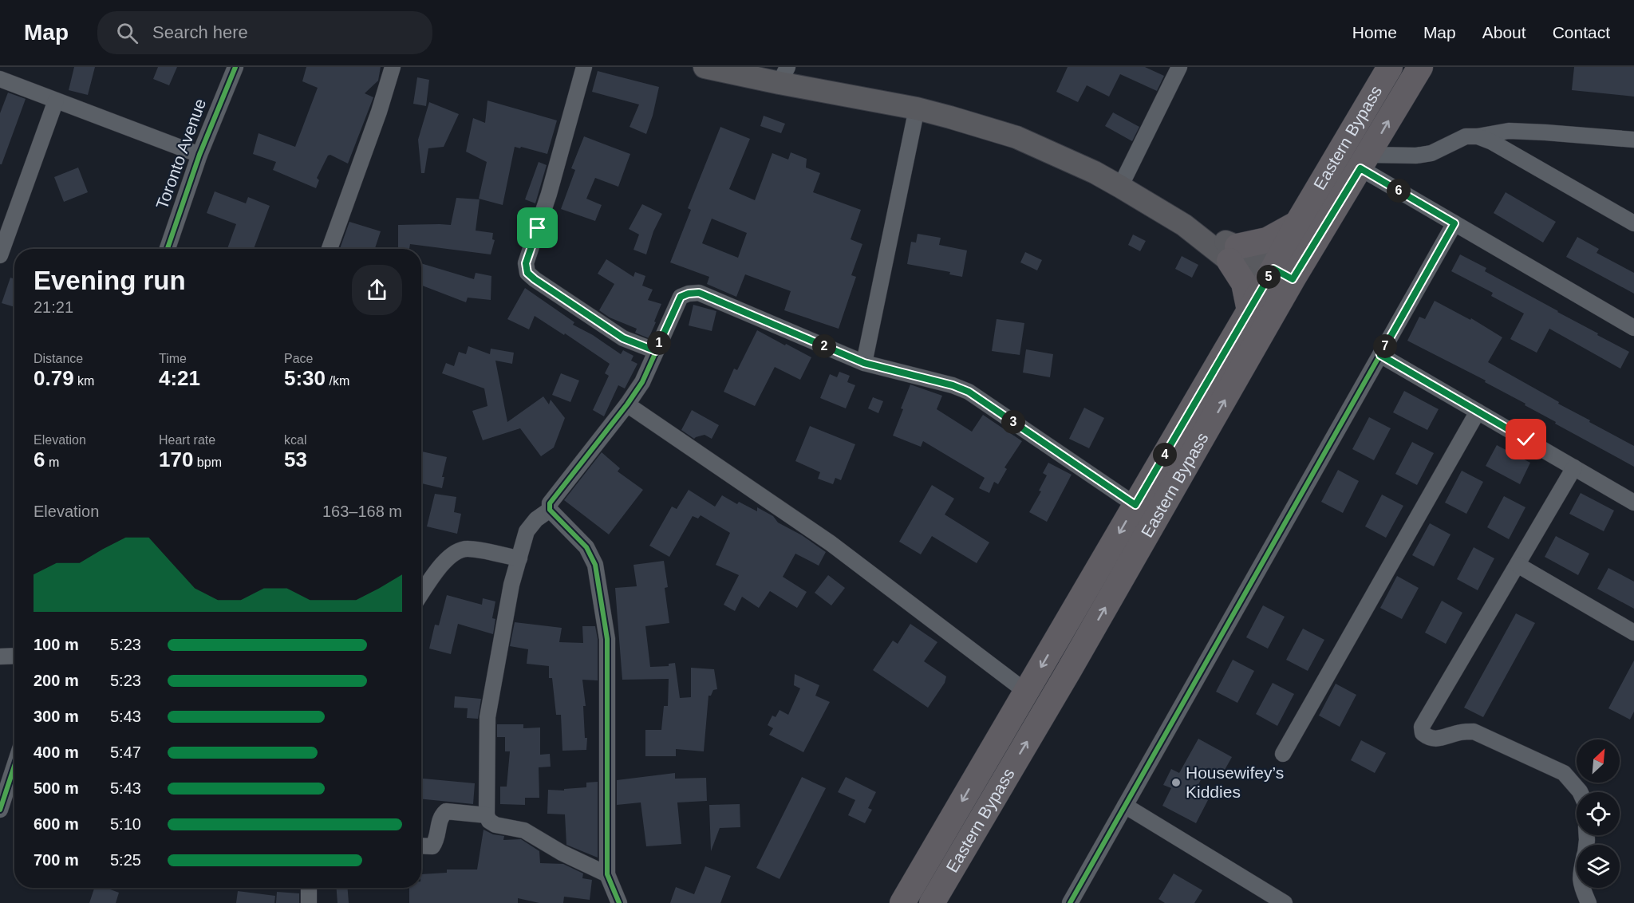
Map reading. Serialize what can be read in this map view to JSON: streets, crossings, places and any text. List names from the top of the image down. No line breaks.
{"streets":{"main road":["Eastern Bypass"],"street":["Toronto Avenue"]},"places":["Housewifey’s Kiddies"],"north":"top right","page":{"header":"Map","search":"Search here","nav":["Home","Map","About","Contact"],"pins":["6","5","1","2","7","3","4"],"heading":["Evening run","21:21"],"stats":[["Distance","0.79 km"],["Time","4:21"],["Pace","5:30 /km"],["Elevation","6 m"],["Heart rate","170 bpm"],["kcal","53"]],"chart":["Elevation","163–168 m"],"list":[{"name":"100 m","note":"5:23"},{"name":"200 m","note":"5:23"},{"name":"300 m","note":"5:43"},{"name":"400 m","note":"5:47"},{"name":"500 m","note":"5:43"},{"name":"600 m","note":"5:10"},{"name":"700 m","note":"5:25"}]}}
